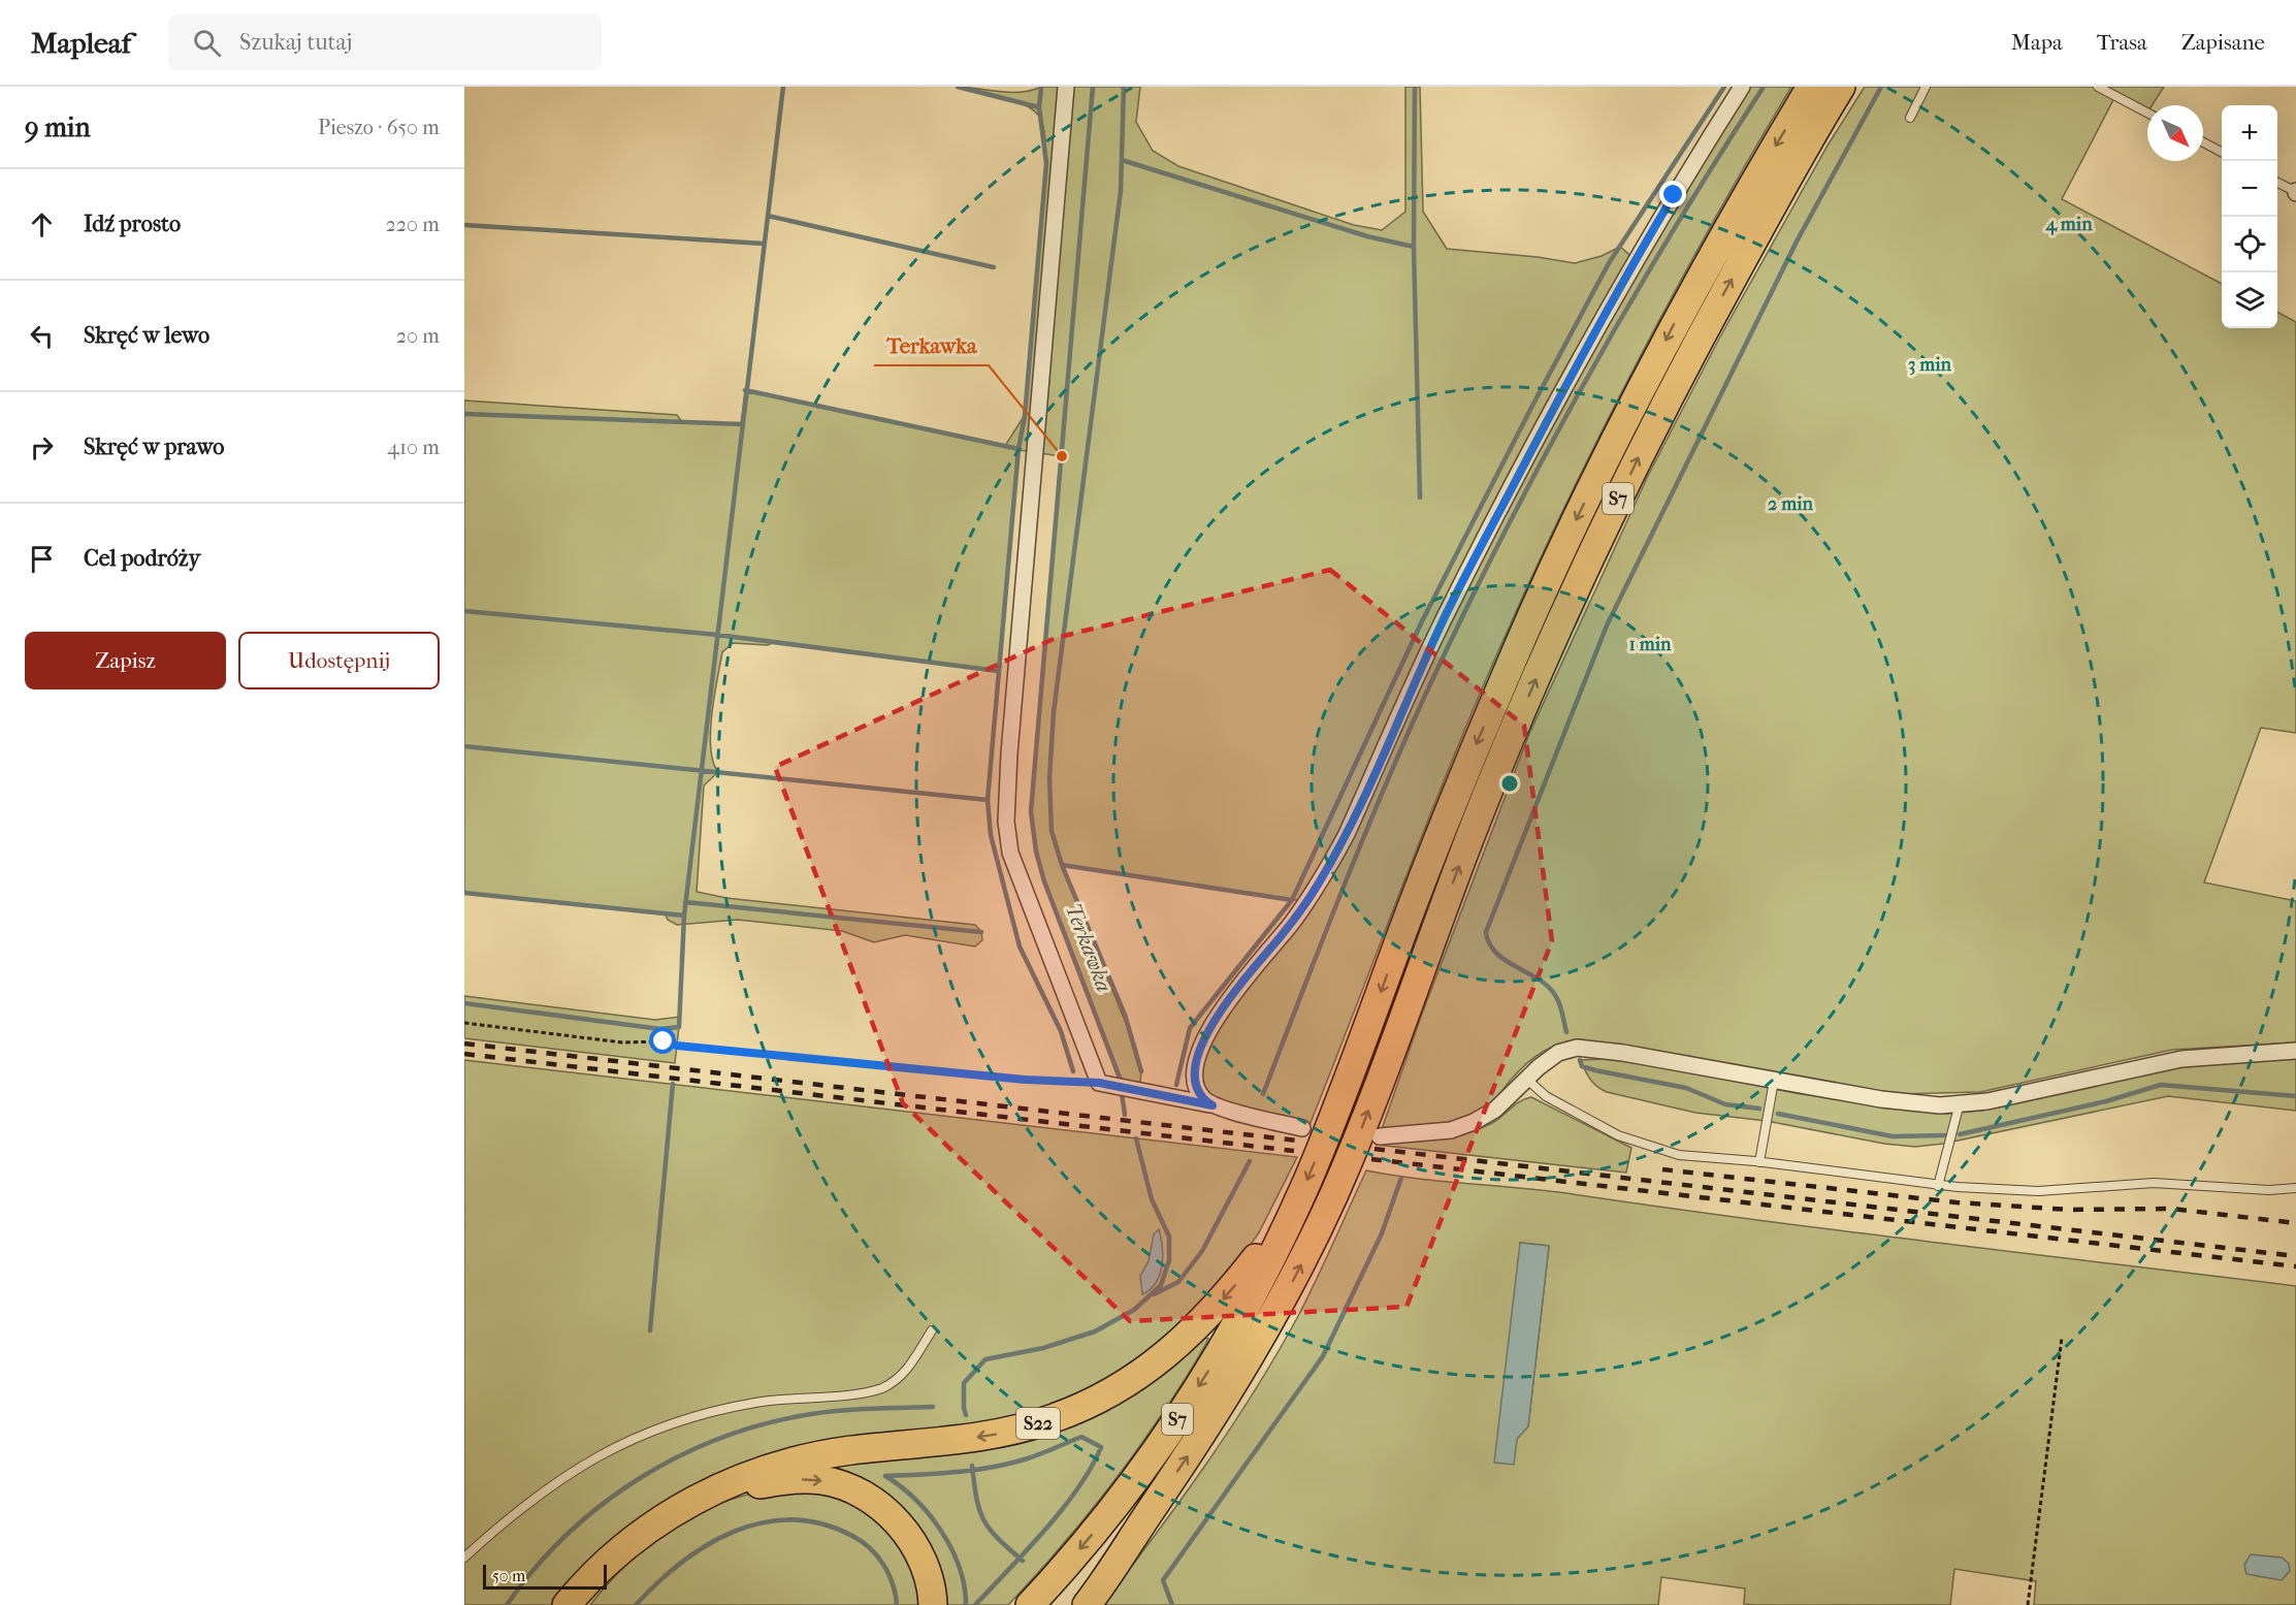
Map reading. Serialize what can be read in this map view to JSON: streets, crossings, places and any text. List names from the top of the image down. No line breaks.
{"streets":{"highway":["S7","S22"]},"crossings":[["S7","S22"]],"water":["Terkawka"],"places":["Terkawka"],"scale_bar":"50 m","north":"bottom right","page":{"header":"Mapleaf","search":"Szukaj tutaj","nav":["Mapa","Trasa","Zapisane"],"heading":["9 min","Pieszo · 650 m"],"map_buttons":["+","−"],"list":[["Idź prosto","220 m"],["Skręć w lewo","20 m"],["Skręć w prawo","410 m"],"Cel podróży"],"buttons":["Zapisz","Udostępnij"],"scale":"50 m"},"rings":["4 min","3 min","2 min","1 min"]}
